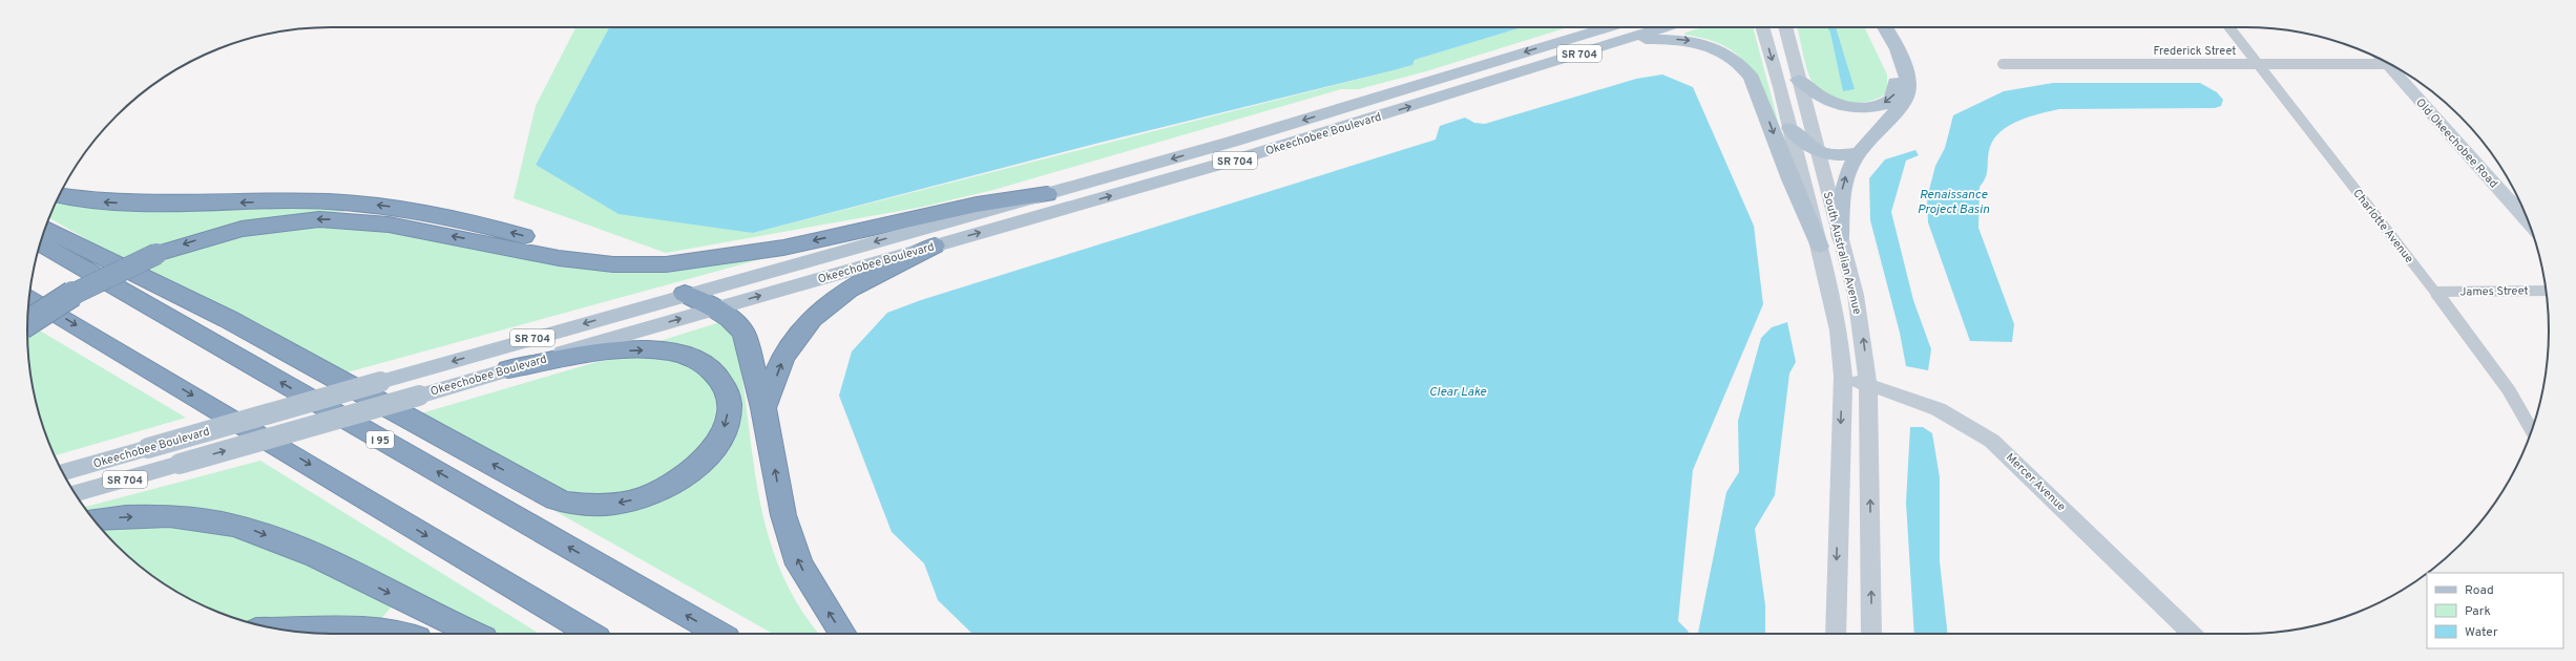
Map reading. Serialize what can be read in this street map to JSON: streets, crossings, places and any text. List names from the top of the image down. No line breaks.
{"streets":{"highway":["I 95"],"main road":["SR 704","Okeechobee Boulevard","Old Okeechobee Road","South Australian Avenue","Mercer Avenue"],"street":["Frederick Street","Charlotte Avenue","James Street"]},"crossings":[["Frederick Street","Old Okeechobee Road"],["Frederick Street","Charlotte Avenue"],["Charlotte Avenue","James Street"],["South Australian Avenue","Mercer Avenue"]],"water":["Renaissance Project Basin","Clear Lake"],"legend":["Road","Park","Water"]}
